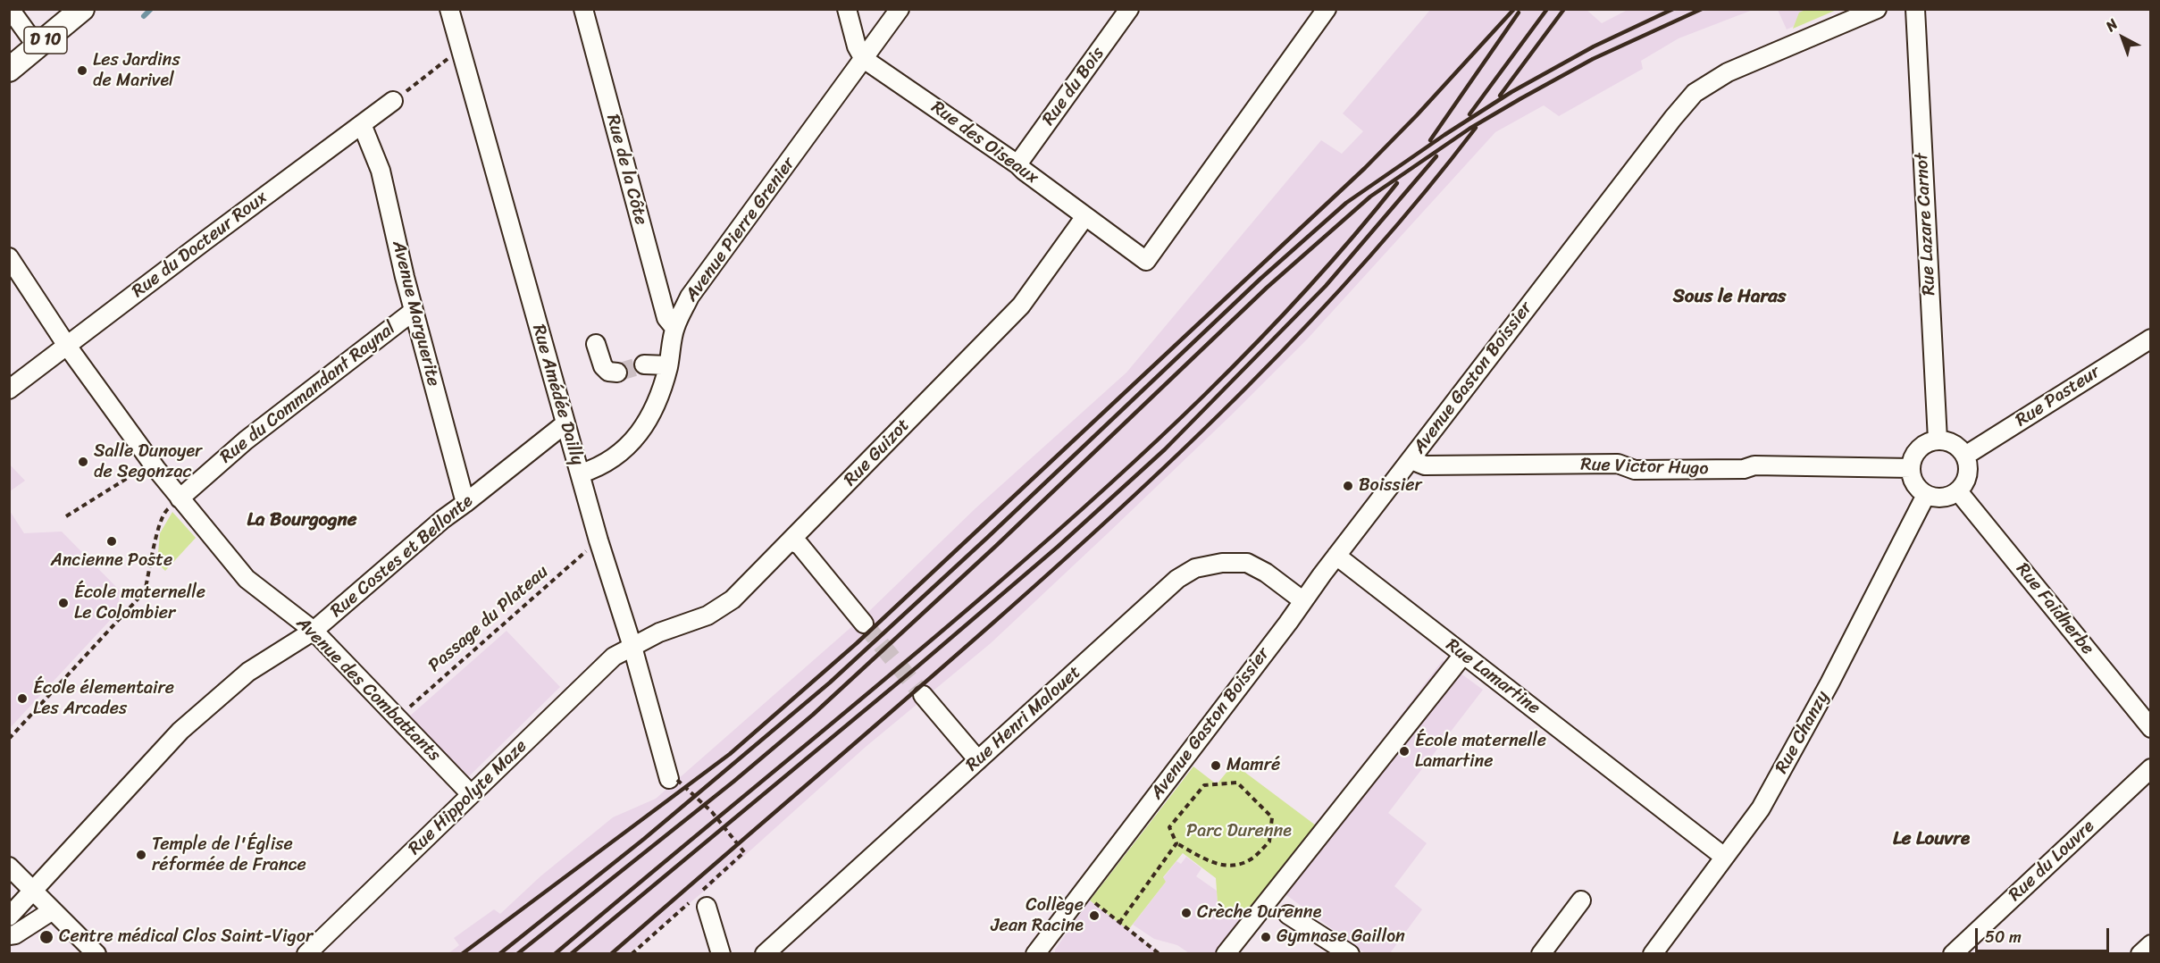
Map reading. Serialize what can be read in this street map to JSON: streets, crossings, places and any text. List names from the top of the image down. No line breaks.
{"streets":{"main road":["D 10"],"street":["Rue du Bois","Rue des Oiseaux","Rue de la Côte","Rue Lazare Carnot","Avenue Pierre Grenier","Rue du Docteur Roux","Avenue Marguerite","Avenue Gaston Boissier","Rue du Commandant Raynal","Rue Amédée Dailly","Rue Pasteur","Rue Guizot","Rue Victor Hugo","Rue Costes et Bellonte","Rue Faidherbe","Rue Lamartine","Avenue des Combattants","Rue Henri Malouet","Rue Chanzy","Rue Hippolyte Maze","Rue du Louvre"],"path":["Passage du Plateau"]},"crossings":[["Rue du Bois","Rue des Oiseaux"],["Rue des Oiseaux","Avenue Pierre Grenier"],["Rue des Oiseaux","Rue Guizot"],["Rue de la Côte","Avenue Pierre Grenier"],["Rue Lazare Carnot","Rue Pasteur"],["Rue Lazare Carnot","Rue Victor Hugo"],["Rue Lazare Carnot","Rue Faidherbe"],["Rue Lazare Carnot","Rue Chanzy"],["Avenue Pierre Grenier","Rue Amédée Dailly"],["Rue du Docteur Roux","Avenue Marguerite"],["Rue du Docteur Roux","Avenue des Combattants"],["Avenue Marguerite","Rue du Commandant Raynal"],["Avenue Marguerite","Rue Costes et Bellonte"],["Avenue Gaston Boissier","Rue Victor Hugo"],["Avenue Gaston Boissier","Rue Lamartine"],["Avenue Gaston Boissier","Rue Henri Malouet"],["Rue du Commandant Raynal","Avenue des Combattants"],["Rue Amédée Dailly","Rue Guizot"],["Rue Amédée Dailly","Rue Costes et Bellonte"],["Rue Amédée Dailly","Passage du Plateau"],["Rue Amédée Dailly","Rue Hippolyte Maze"],["Rue Pasteur","Rue Victor Hugo"],["Rue Pasteur","Rue Faidherbe"],["Rue Pasteur","Rue Chanzy"],["Rue Guizot","Rue Hippolyte Maze"],["Rue Victor Hugo","Rue Faidherbe"],["Rue Victor Hugo","Rue Chanzy"],["Rue Costes et Bellonte","Avenue des Combattants"],["Rue Faidherbe","Rue Chanzy"],["Passage du Plateau","Avenue des Combattants"],["Rue Lamartine","Rue Chanzy"],["Avenue des Combattants","Rue Hippolyte Maze"]],"districts":["Sous le Haras","La Bourgogne","Le Louvre"],"parks":["Parc Durenne"],"places":["Les Jardins de Marivel","Salle Dunoyer de Segonzac","Boissier","Ancienne Poste","École maternelle Le Colombier","École élementaire Les Arcades","École maternelle Lamartine","Mamré","Temple de l'Église réformée de France","Crèche Durenne","Collège Jean Racine","Centre médical Clos Saint-Vigor","Gymnase Gaillon"],"scale_bar":"50 m","north":"top left"}
